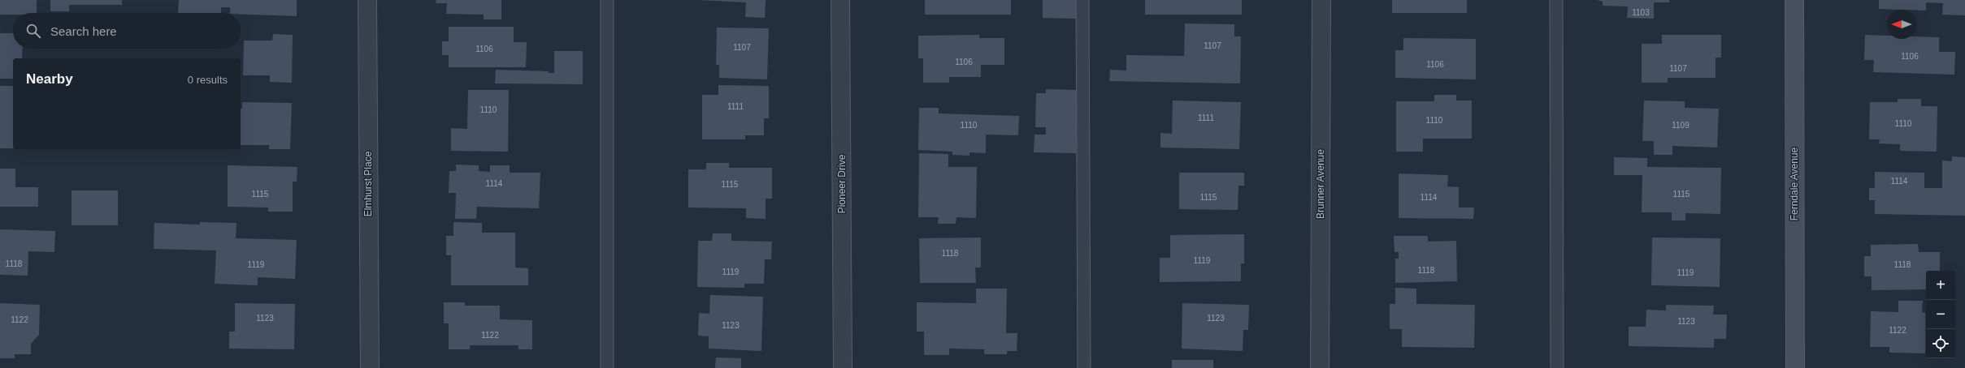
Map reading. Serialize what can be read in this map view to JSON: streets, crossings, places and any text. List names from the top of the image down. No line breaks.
{"streets":{"street":["Elmhurst Place","Pioneer Drive","Brunner Avenue","Ferndale Avenue"]},"house_numbers":["1103","1107","1107","1106","1106","1106","1106","1107","1111","1110","1111","1110","1110","1110","1109","1114","1114","1115","1115","1115","1115","1114","1118","1119","1118","1119","1118","1118","1119","1119","1123","1123","1122","1123","1123","1122","1122"],"north":"left","page":{"search":"Search here","heading":["Nearby","0 results"],"map_buttons":["+","−"]}}
